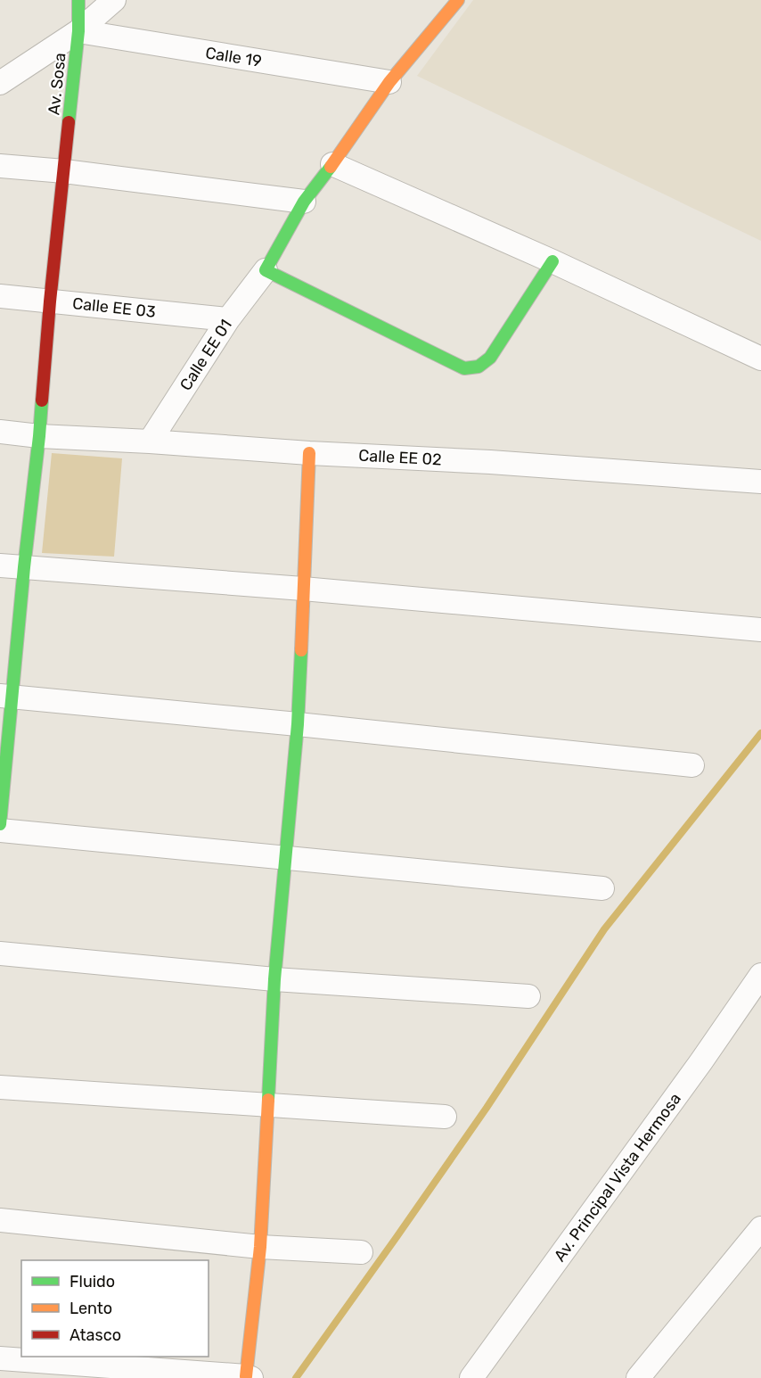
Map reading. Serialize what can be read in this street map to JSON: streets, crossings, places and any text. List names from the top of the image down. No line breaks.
{"streets":{"street":["Calle 19","Av. Sosa","Calle EE 03","Calle EE 01","Calle EE 02","Av. Principal Vista Hermosa"]},"crossings":[["Calle 19","Av. Sosa"],["Av. Sosa","Calle EE 03"],["Av. Sosa","Calle EE 02"],["Calle EE 03","Calle EE 01"],["Calle EE 01","Calle EE 02"]],"legend":["Fluido","Lento","Atasco"]}
